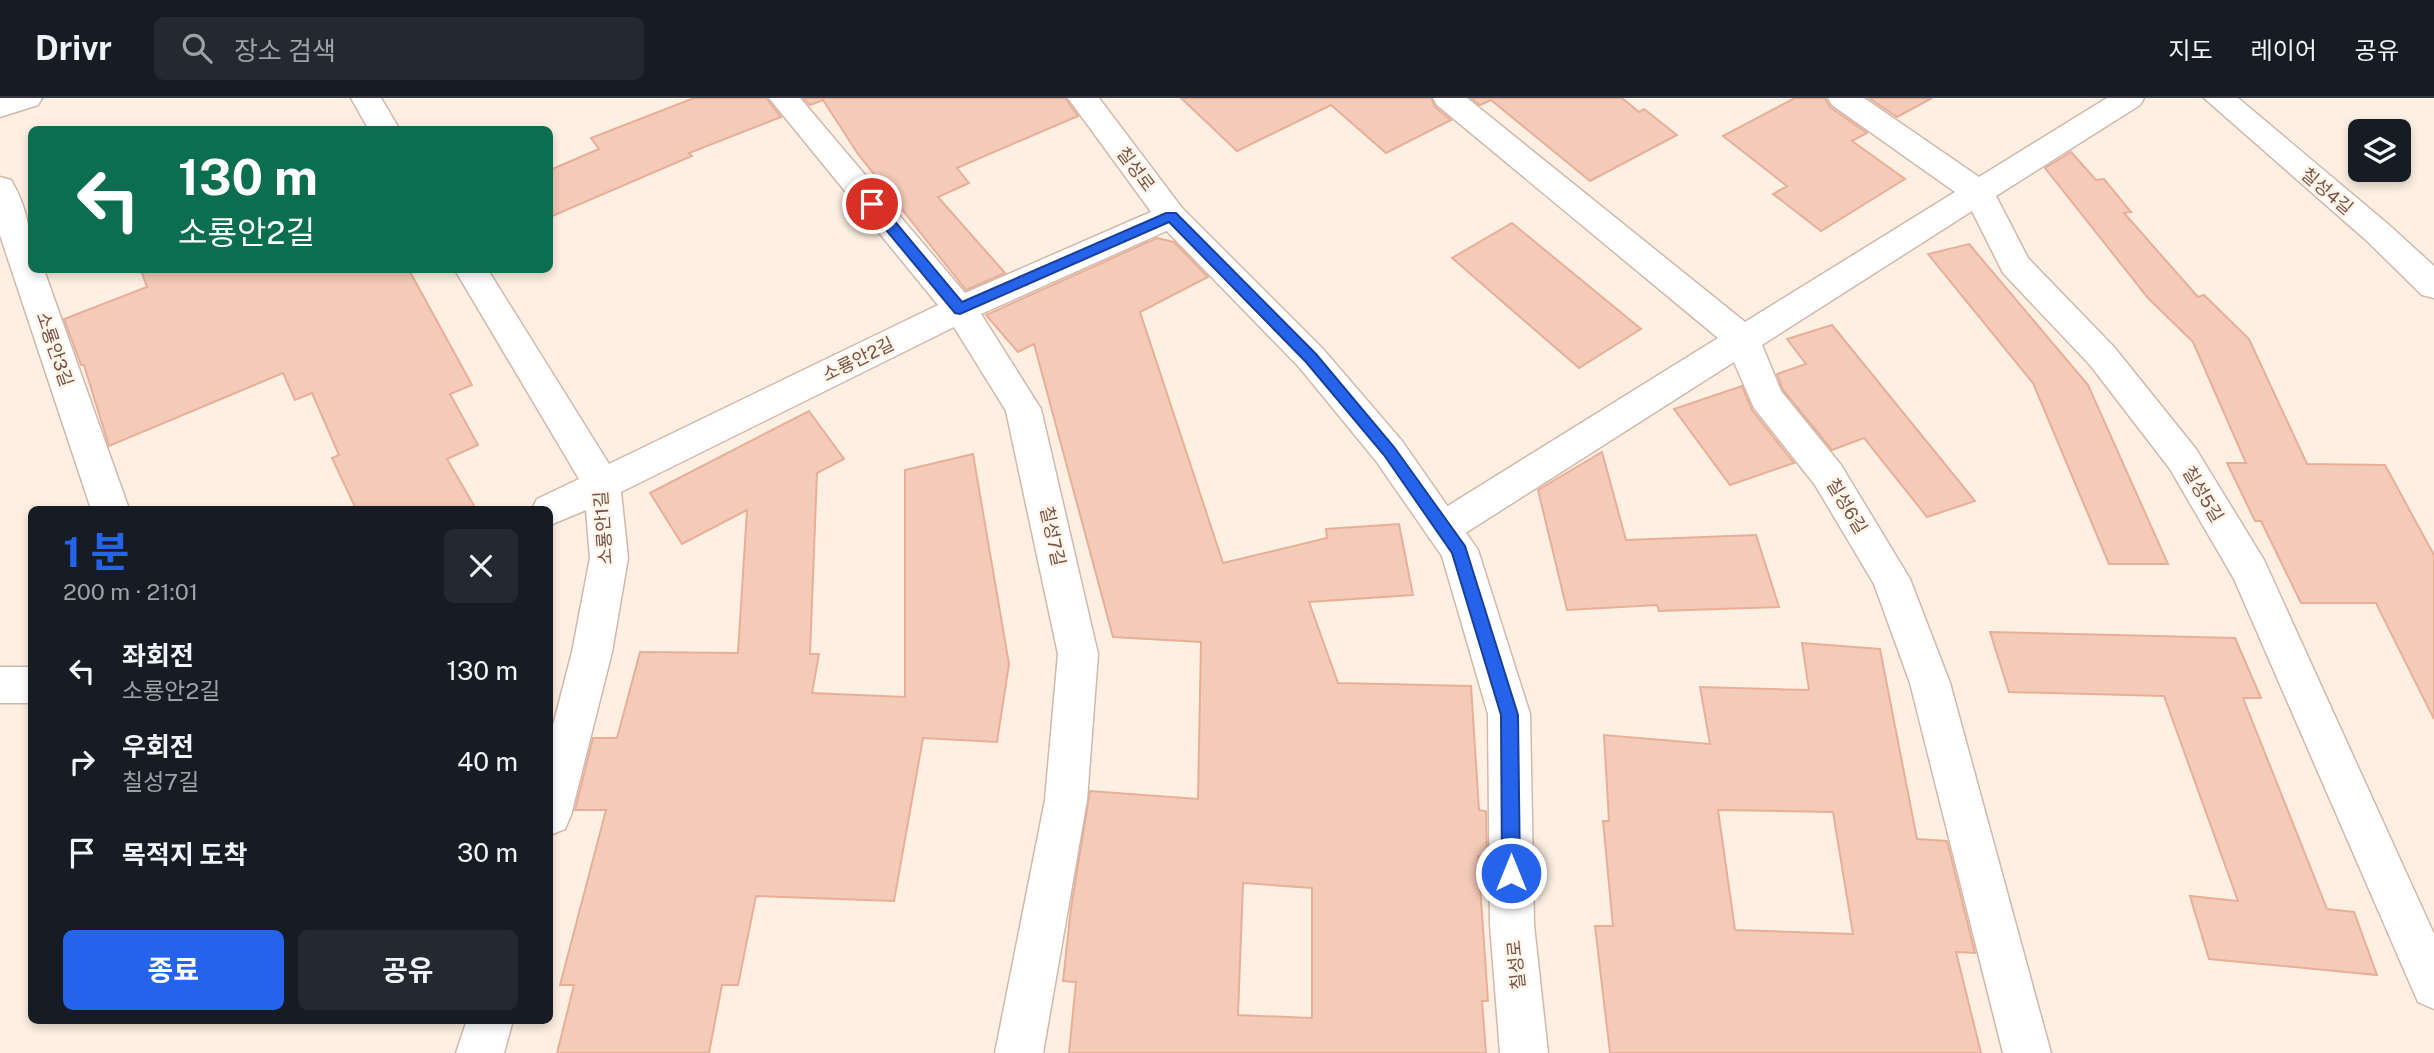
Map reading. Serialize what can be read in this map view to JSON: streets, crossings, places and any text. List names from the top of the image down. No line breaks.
{"streets":{"street":["칠성로","칠성4길","소룡안3길","소룡안2길","칠성5길","칠성6길","소룡안1길","칠성7길"]},"crossings":[["칠성로","소룡안2길"],["소룡안2길","소룡안1길"],["소룡안2길","칠성7길"]],"page":{"header":"Drivr","search":"장소 검색","nav":["지도","레이어","공유"],"turn":["130 m","소룡안2길"],"heading":["1 분","200 m · 21:01"],"list":[{"name":"좌회전","note":"소룡안2길","value":"130 m"},{"name":"우회전","note":"칠성7길","value":"40 m"},{"name":"목적지 도착","value":"30 m"}],"buttons":["종료","공유"]}}
